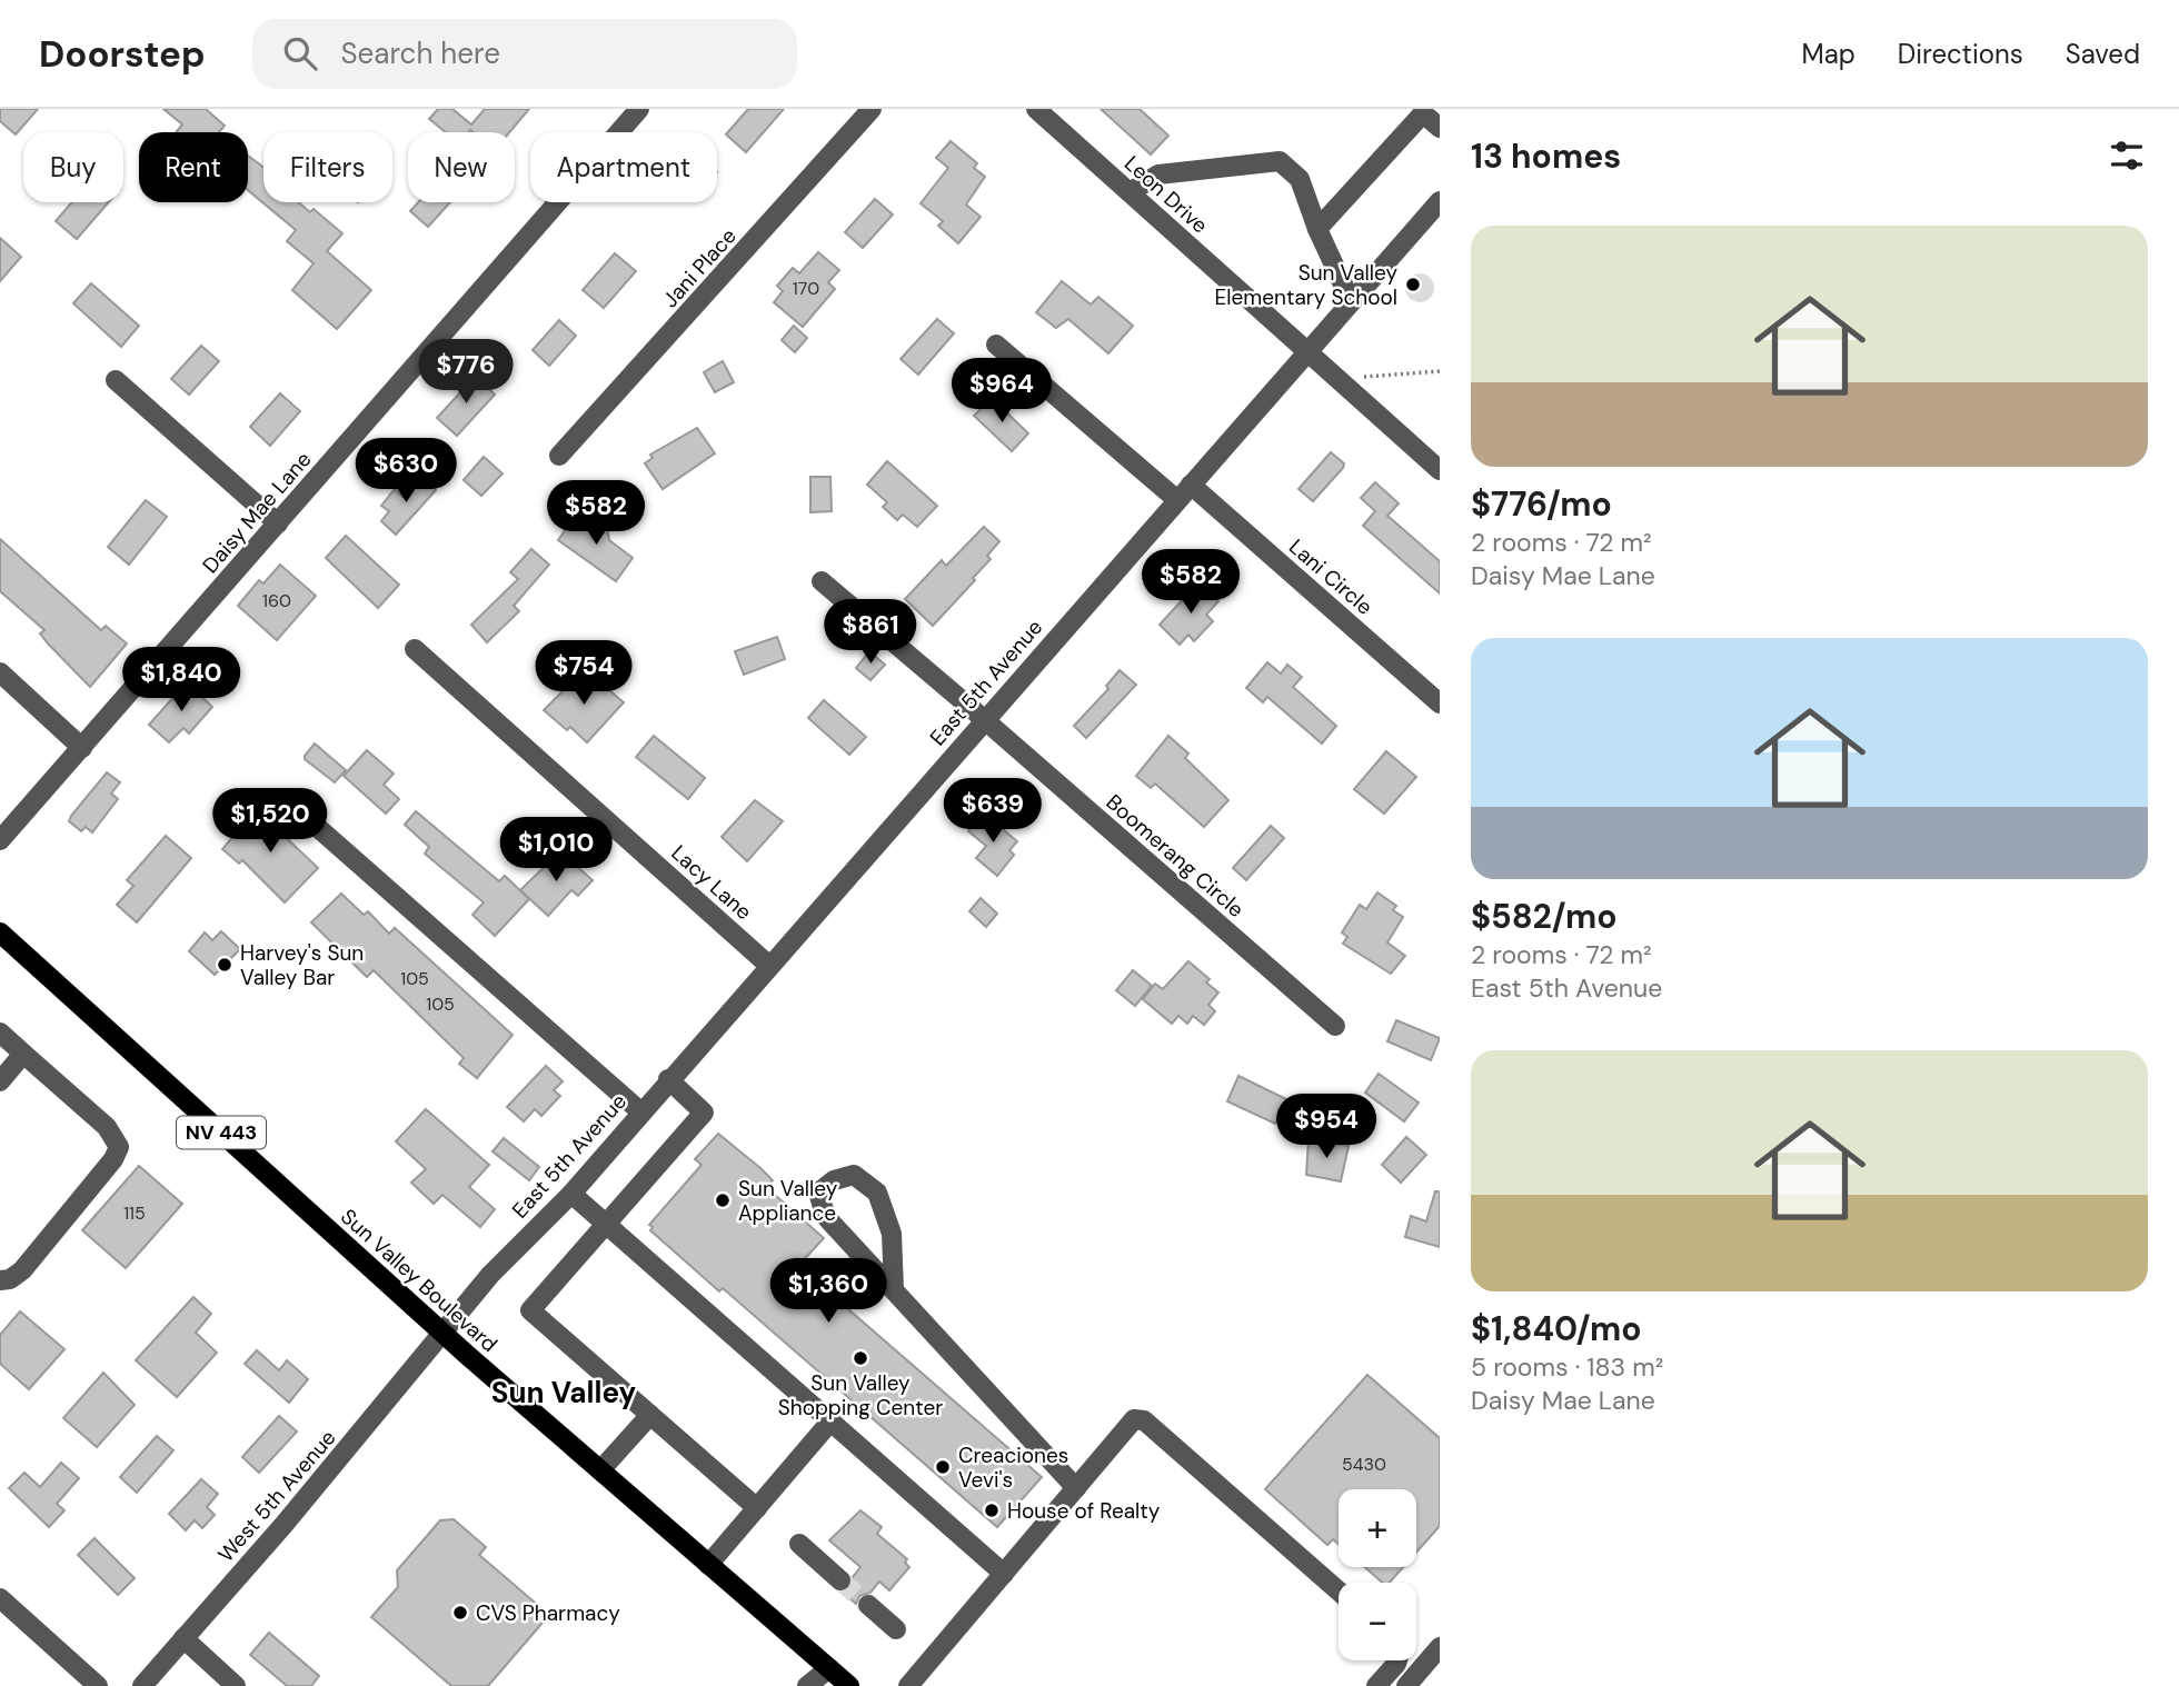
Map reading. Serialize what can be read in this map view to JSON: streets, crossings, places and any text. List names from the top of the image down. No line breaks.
{"streets":{"main road":["NV 443","Sun Valley Boulevard"],"street":["Leon Drive","Jani Place","Daisy Mae Lane","Lani Circle","East 5th Avenue","Boomerang Circle","Lacy Lane","West 5th Avenue"]},"crossings":[["Leon Drive","East 5th Avenue"],["Lani Circle","East 5th Avenue"],["East 5th Avenue","Boomerang Circle"],["East 5th Avenue","Lacy Lane"],["East 5th Avenue","Sun Valley Boulevard"],["East 5th Avenue","West 5th Avenue"],["Sun Valley Boulevard","West 5th Avenue"]],"districts":["Sun Valley"],"places":["Sun Valley Elementary School","Harvey's Sun Valley Bar","Sun Valley Appliance","Sun Valley Shopping Center","Creaciones Vevi's","House of Realty","CVS Pharmacy"],"house_numbers":["170","160","105","105","115","5430"],"page":{"header":"Doorstep","search":"Search here","nav":["Map","Directions","Saved"],"heading":"13 homes","chip":["Buy","Rent","Filters","New","Apartment"],"list":[{"name":"$776/mo","note":"2 rooms · 72 m² · Daisy Mae Lane"},{"name":"$582/mo","note":"2 rooms · 72 m² · East 5th Avenue"},{"name":"$1,840/mo","note":"5 rooms · 183 m² · Daisy Mae Lane"}],"price":["$776","$964","$630","$582","$582","$861","$754","$1,840","$639","$1,520","$1,010","$954","$1,360"],"map_buttons":["+","−"]}}
